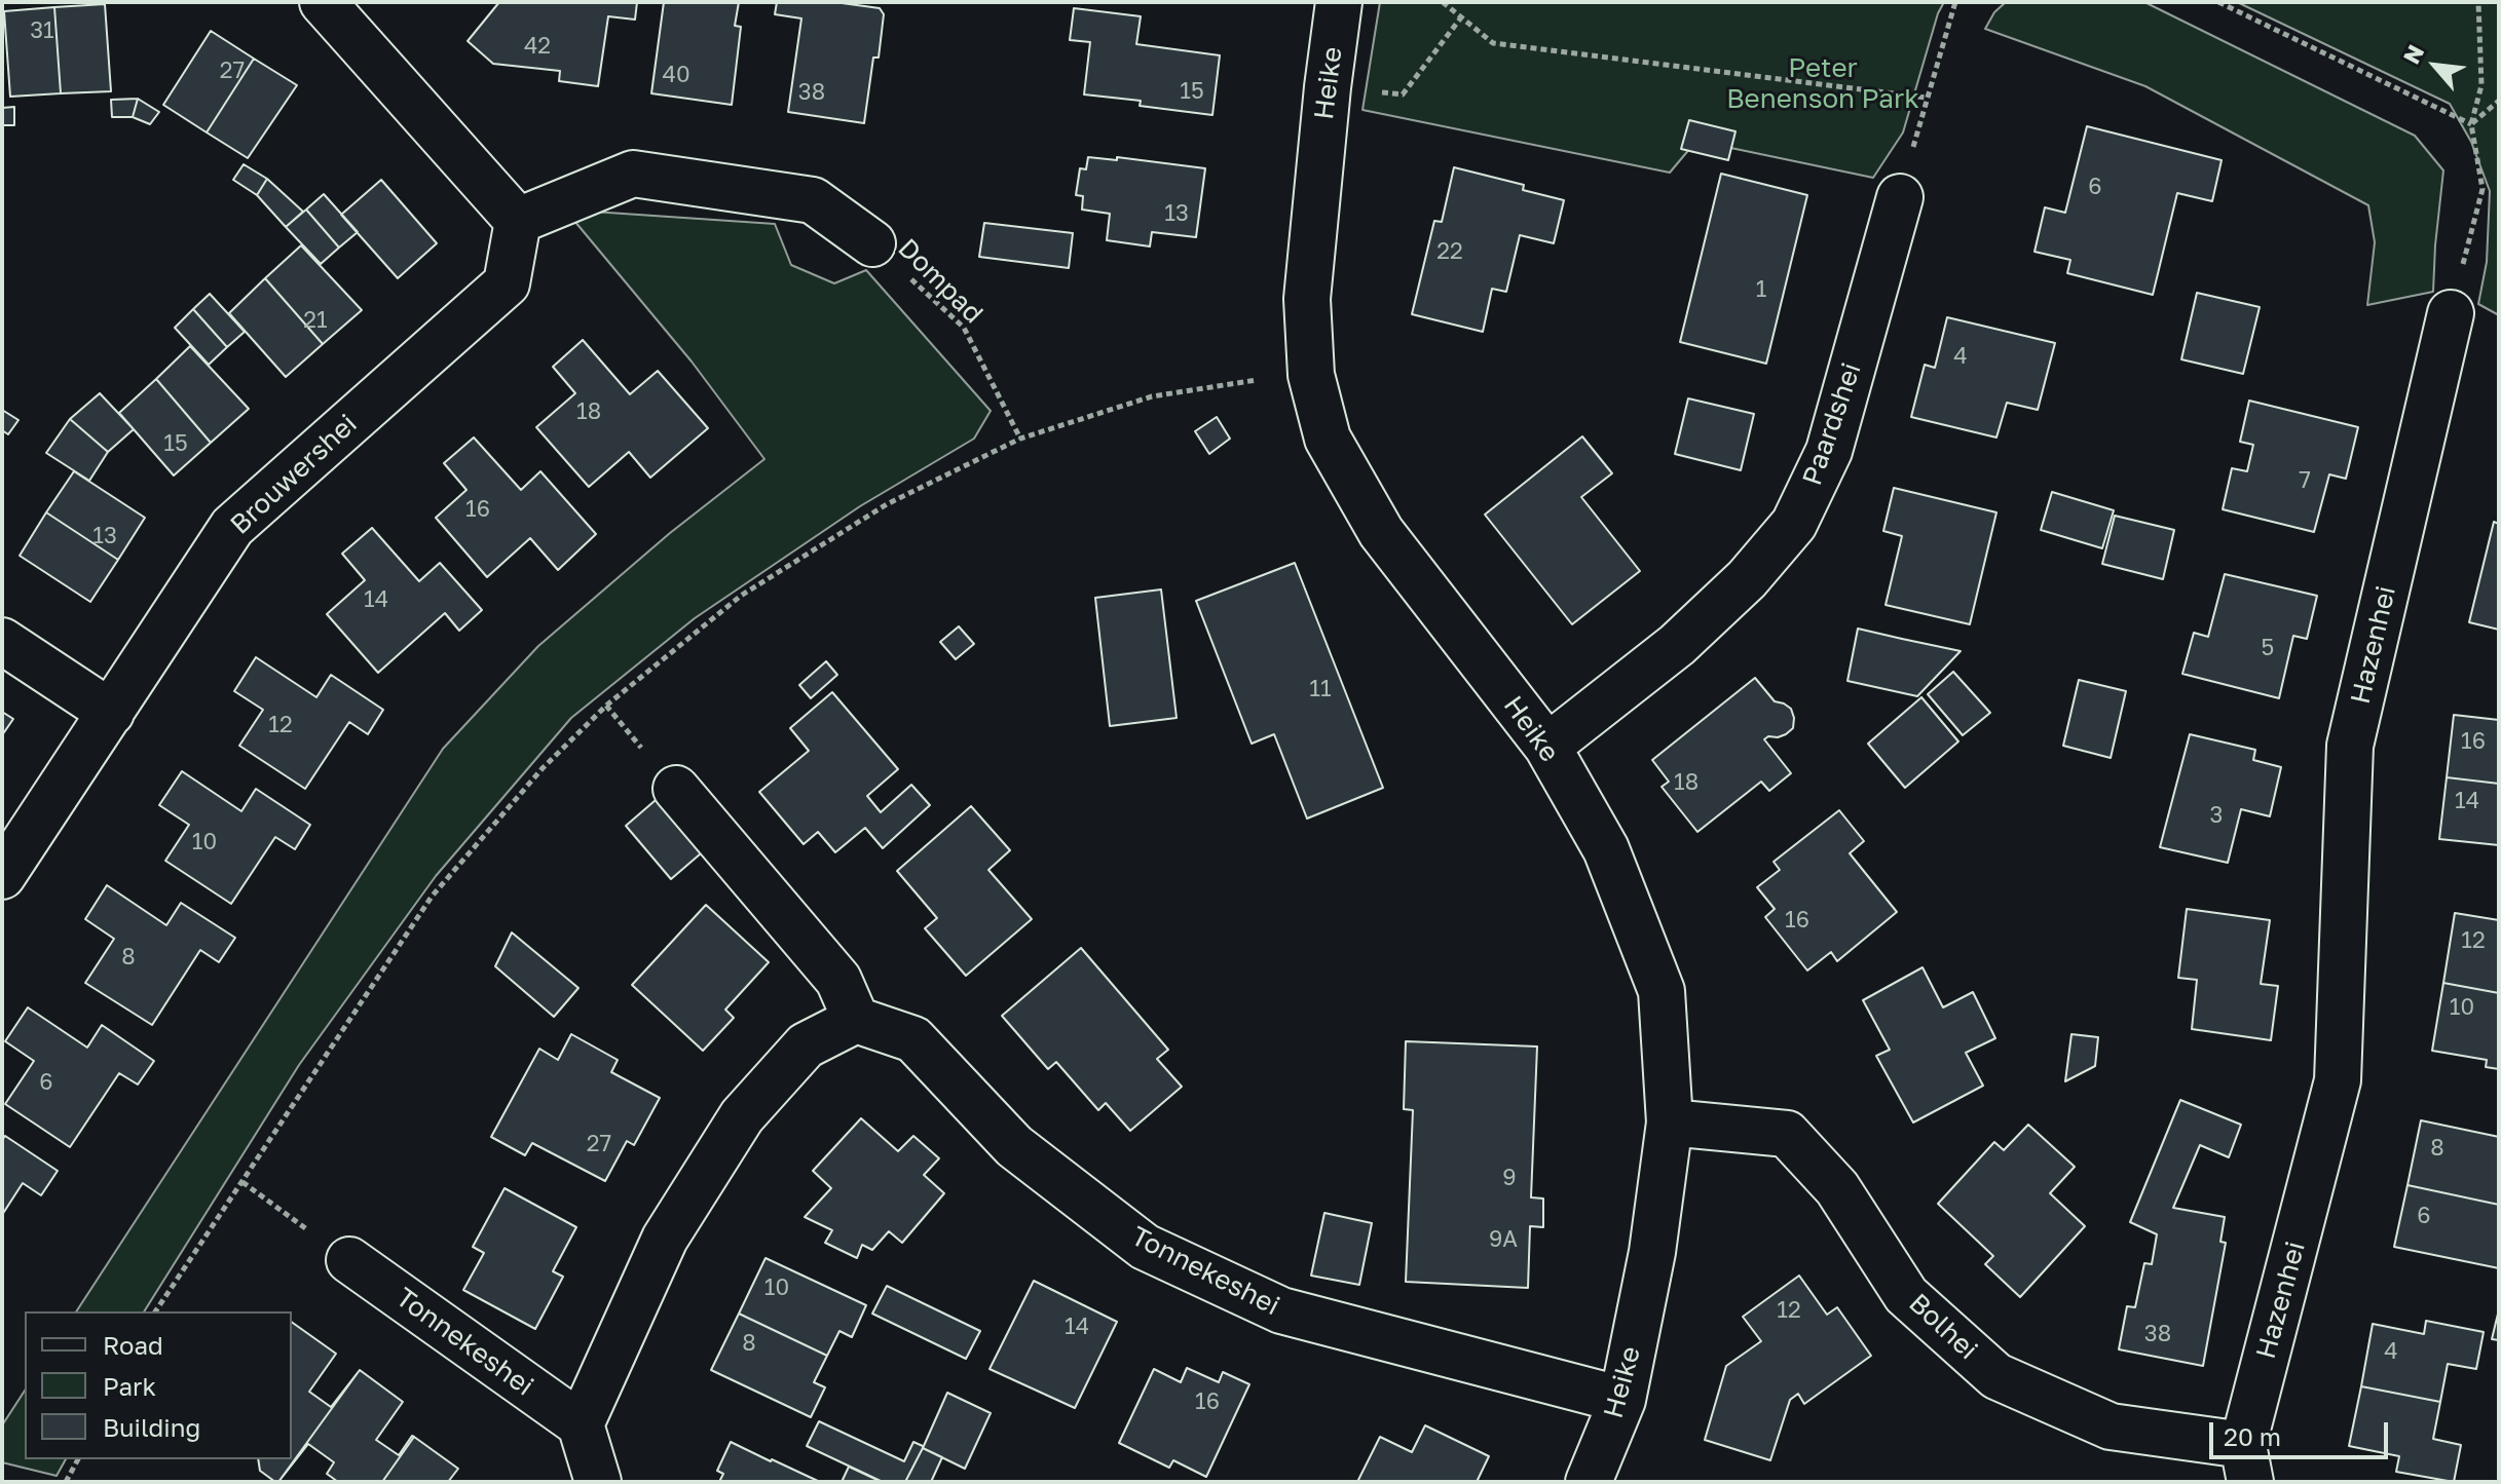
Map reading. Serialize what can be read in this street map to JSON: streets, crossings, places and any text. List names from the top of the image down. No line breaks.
{"streets":{"street":["Heike","Paardshei","Brouwershei","Hazenhei","Tonnekeshei","Bolhei"],"path":["Dompad"]},"crossings":[["Heike","Paardshei"],["Heike","Tonnekeshei"],["Heike","Bolhei"],["Hazenhei","Bolhei"]],"parks":["Peter Benenson Park"],"house_numbers":["31","42","27","40","15","38","6","13","22","1","21","4","18","15","7","16","13","14","5","11","12","16","18","14","3","10","16","12","8","10","6","27","8","9","6","9A","10","12","14","38","8","4","16"],"legend":["Road","Park","Building"],"scale_bar":"20 m","north":"top left"}
